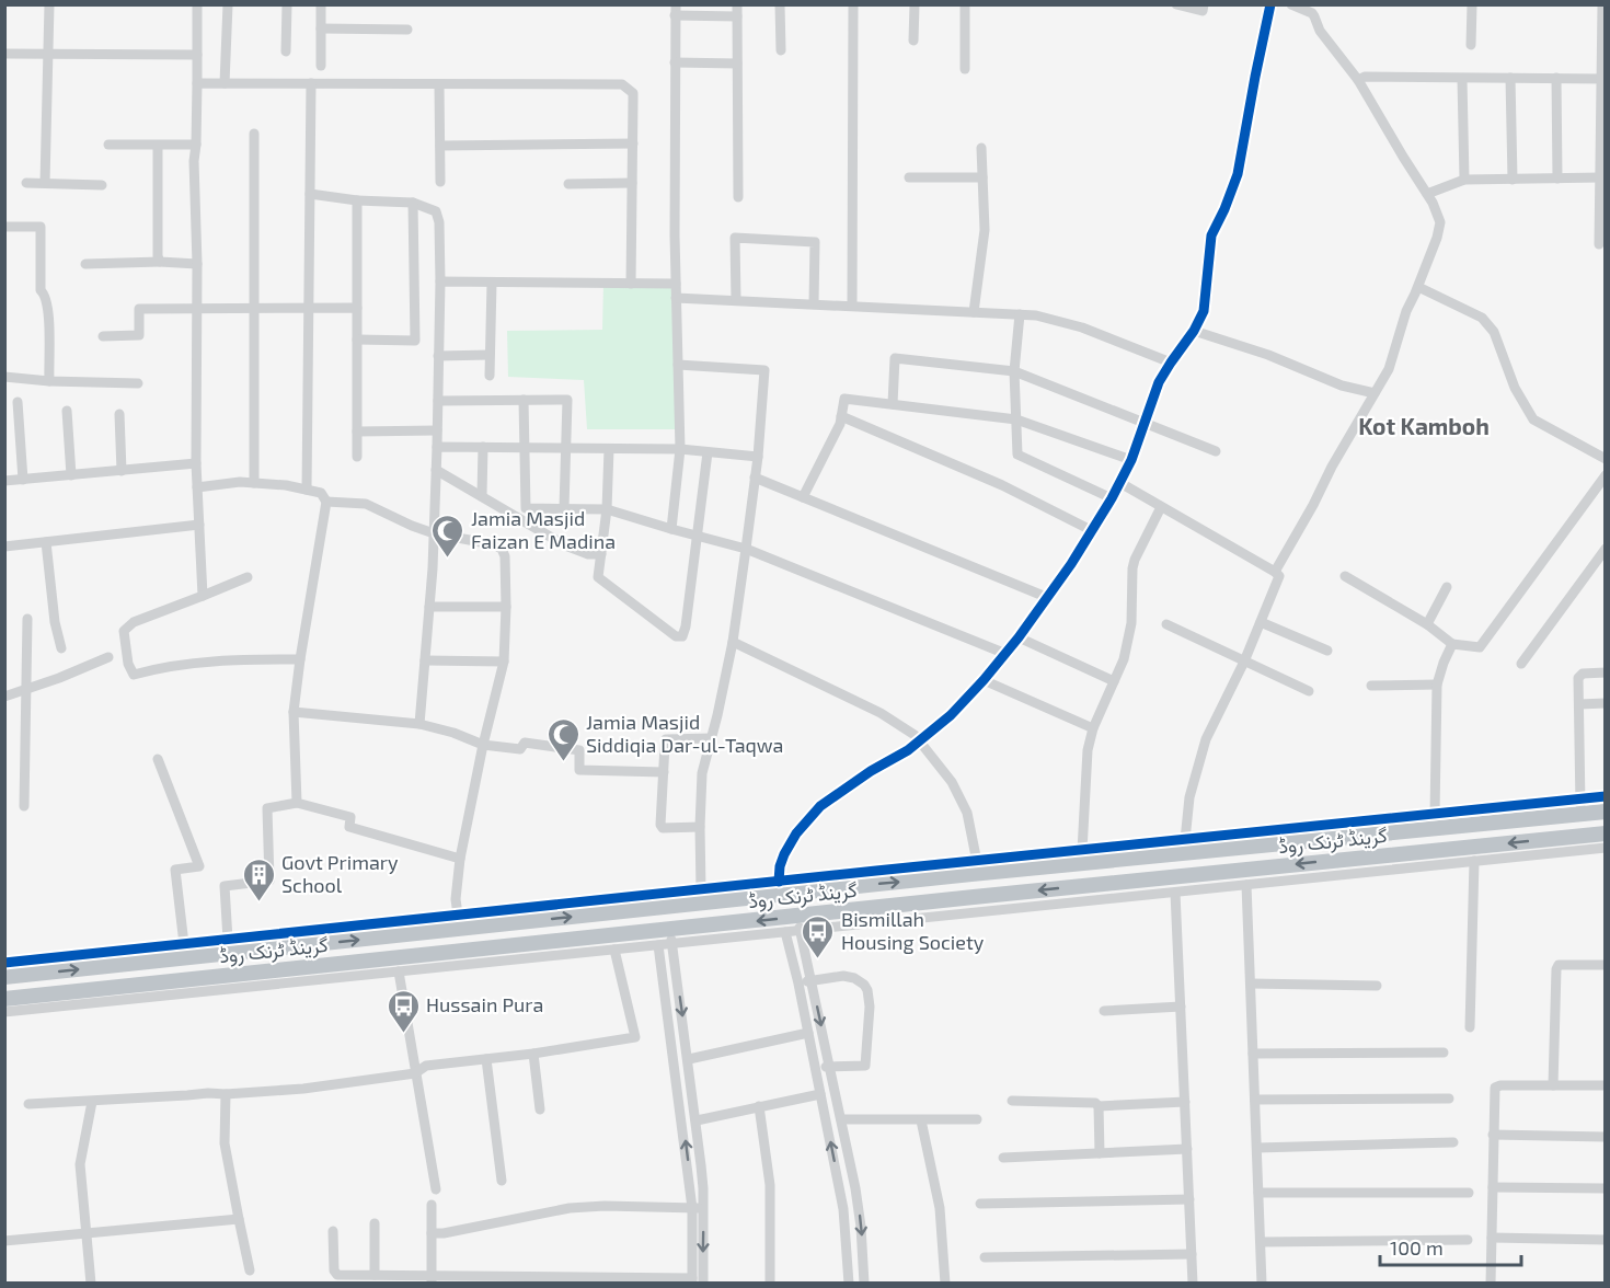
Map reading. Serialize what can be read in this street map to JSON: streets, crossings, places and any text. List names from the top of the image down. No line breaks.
{"streets":{"highway":["گرینڈ ٹرنک روڈ"]},"districts":["Kot Kamboh"],"places":{"mosque":["Jamia Masjid Faizan E Madina","Jamia Masjid Siddiqia Dar-ul-Taqwa"],"building":["Govt Primary School"],"bus stop":["Bismillah Housing Society","Hussain Pura"]},"scale_bar":"100 m"}
